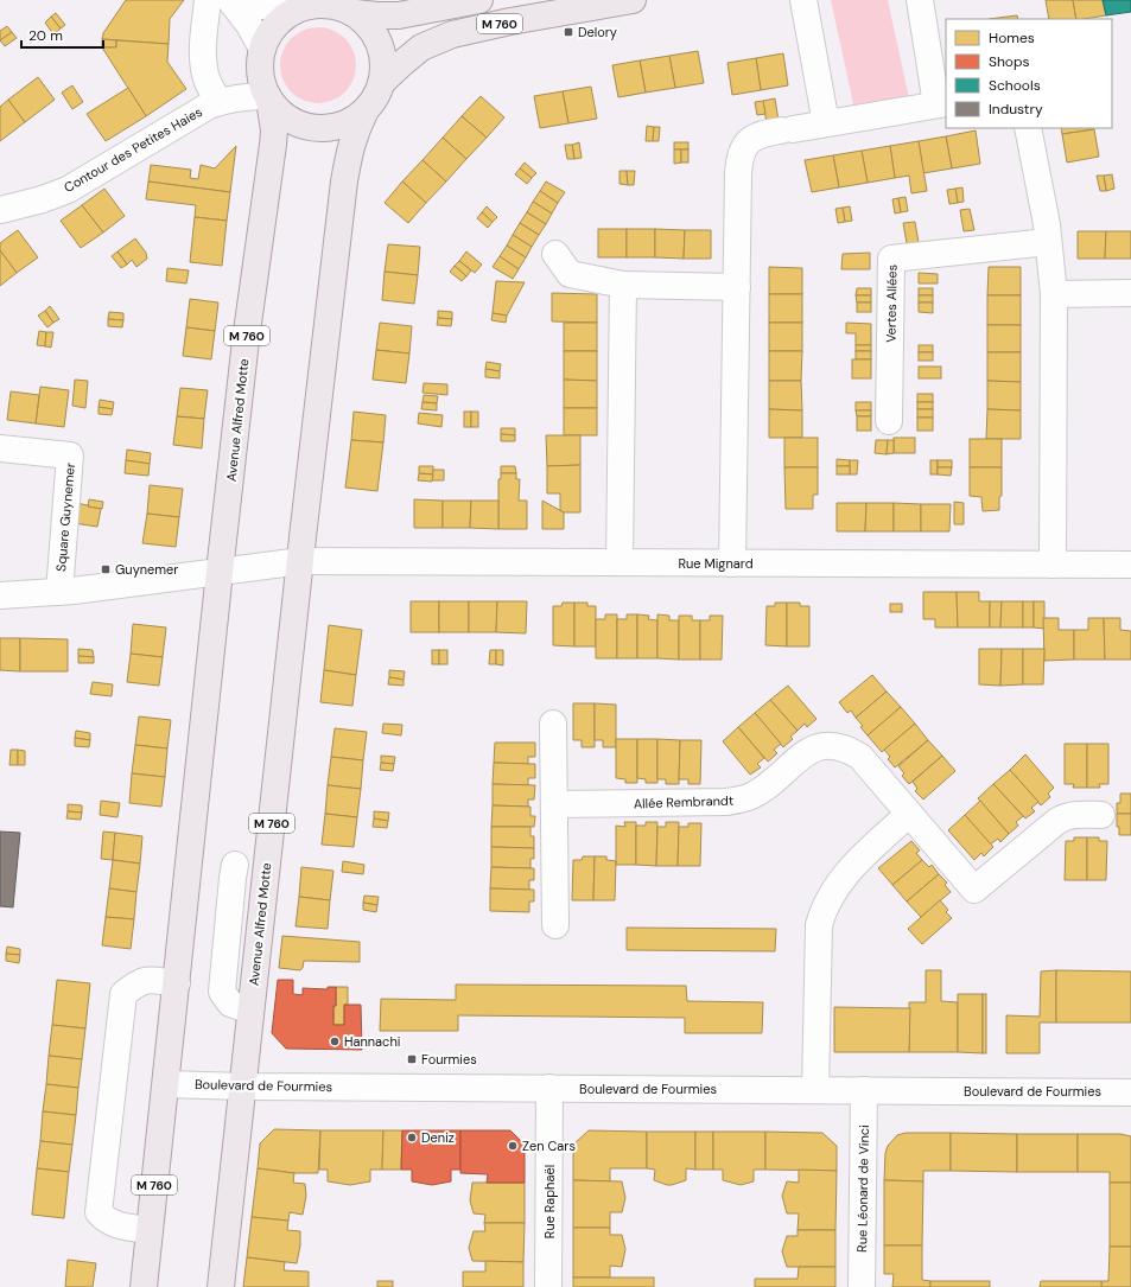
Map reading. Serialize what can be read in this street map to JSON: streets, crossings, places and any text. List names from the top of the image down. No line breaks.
{"streets":{"main road":["M 760","Avenue Alfred Motte"],"street":["Contour des Petites Haies","Vertes Allées","Square Guynemer","Rue Mignard","Allée Rembrandt","Boulevard de Fourmies","Rue Léonard de Vinci","Rue Raphaël"]},"crossings":[["M 760","Contour des Petites Haies"],["M 760","Avenue Alfred Motte"],["Contour des Petites Haies","Avenue Alfred Motte"],["Avenue Alfred Motte","Square Guynemer"],["Avenue Alfred Motte","Rue Mignard"],["Avenue Alfred Motte","Boulevard de Fourmies"],["Boulevard de Fourmies","Rue Léonard de Vinci"],["Boulevard de Fourmies","Rue Raphaël"]],"places":{"transit":["Delory","Guynemer","Fourmies"],"other":["Hannachi","Deniz","Zen Cars"]},"legend":["Homes","Shops","Schools","Industry"],"scale_bar":"20 m"}
